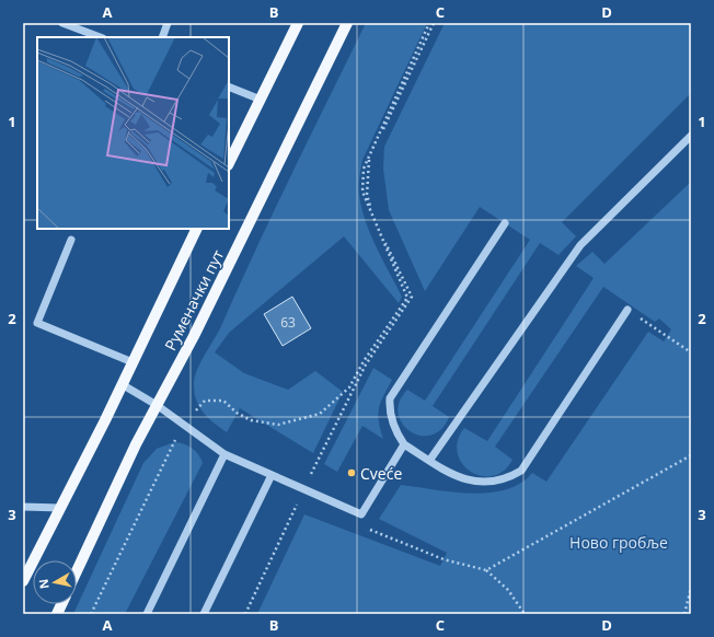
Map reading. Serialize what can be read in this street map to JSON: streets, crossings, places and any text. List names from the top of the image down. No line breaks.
{"streets":{"main road":["Руменачки пут"]},"parks":["Ново гробље"],"places":["Cveće"],"house_numbers":["63"],"north":"left","grid":{"columns":["A","B","C","D"],"rows":["1","2","3"]}}
